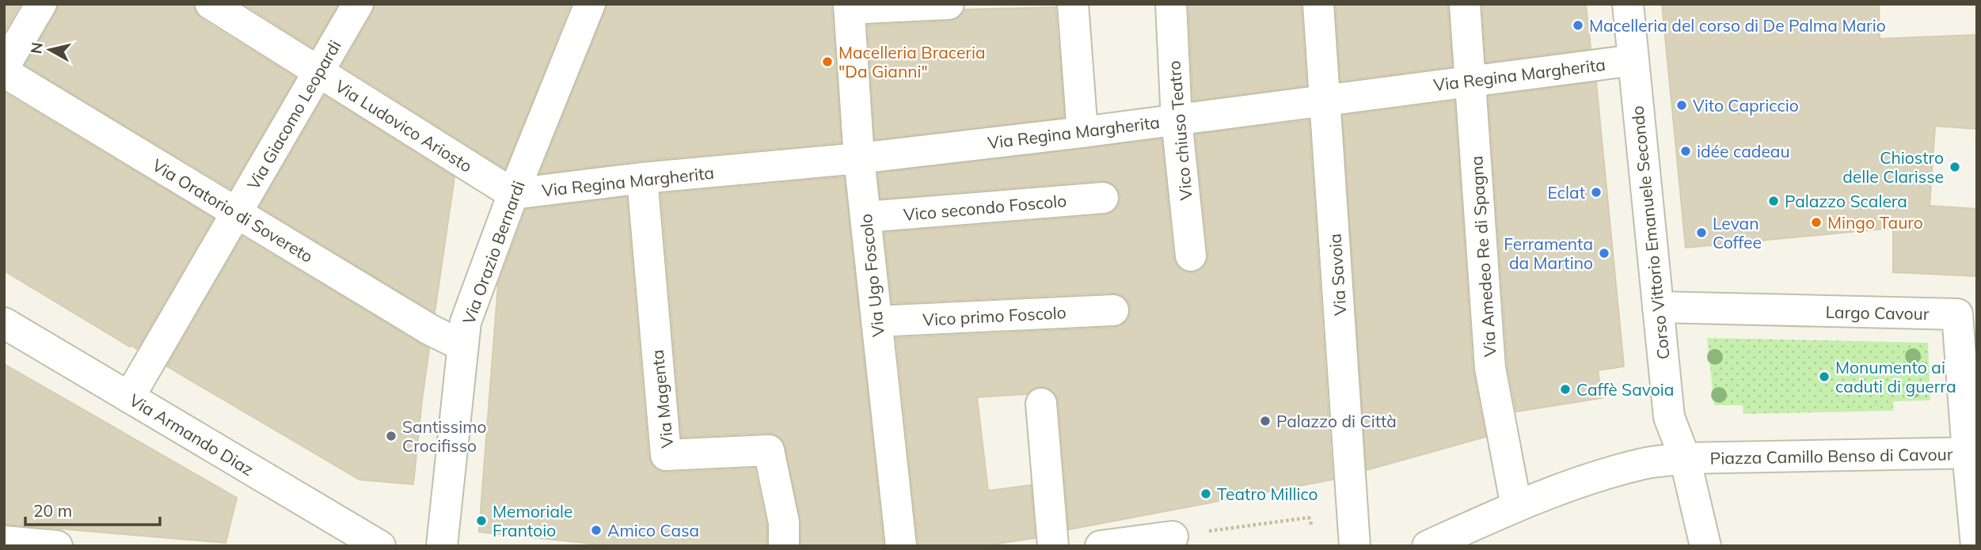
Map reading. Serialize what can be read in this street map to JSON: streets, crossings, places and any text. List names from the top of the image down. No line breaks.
{"streets":{"street":["Via Regina Margherita","Via Giacomo Leopardi","Via Ludovico Ariosto","Vico chiuso Teatro","Vico secondo Foscolo","Via Oratorio di Sovereto","Corso Vittorio Emanuele Secondo","Via Orazio Bernardi","Via Amedeo Re di Spagna","Via Savoia","Via Ugo Foscolo","Largo Cavour","Vico primo Foscolo","Via Magenta","Via Armando Diaz","Piazza Camillo Benso di Cavour"]},"crossings":[["Via Regina Margherita","Via Ludovico Ariosto"],["Via Regina Margherita","Vico chiuso Teatro"],["Via Regina Margherita","Corso Vittorio Emanuele Secondo"],["Via Regina Margherita","Via Orazio Bernardi"],["Via Regina Margherita","Via Amedeo Re di Spagna"],["Via Regina Margherita","Via Savoia"],["Via Regina Margherita","Via Ugo Foscolo"],["Via Regina Margherita","Via Magenta"],["Via Giacomo Leopardi","Via Ludovico Ariosto"],["Via Giacomo Leopardi","Via Oratorio di Sovereto"],["Via Giacomo Leopardi","Via Armando Diaz"],["Via Ludovico Ariosto","Via Orazio Bernardi"],["Vico secondo Foscolo","Via Ugo Foscolo"],["Via Oratorio di Sovereto","Via Orazio Bernardi"],["Corso Vittorio Emanuele Secondo","Largo Cavour"],["Corso Vittorio Emanuele Secondo","Piazza Camillo Benso di Cavour"],["Via Amedeo Re di Spagna","Piazza Camillo Benso di Cavour"],["Via Ugo Foscolo","Vico primo Foscolo"],["Largo Cavour","Piazza Camillo Benso di Cavour"]],"places":["Macelleria del corso di De Palma Mario","Macelleria Braceria \"Da Gianni\"","Vito Capriccio","idée cadeau","Chiostro delle Clarisse","Eclat","Palazzo Scalera","Mingo Tauro","Levan Coffee","Ferramenta da Martino","Monumento ai caduti di guerra","Caffè Savoia","Palazzo di Città","Santissimo Crocifisso","Teatro Millico","Memoriale Frantoio","Amico Casa"],"scale_bar":"20 m","north":"left"}
